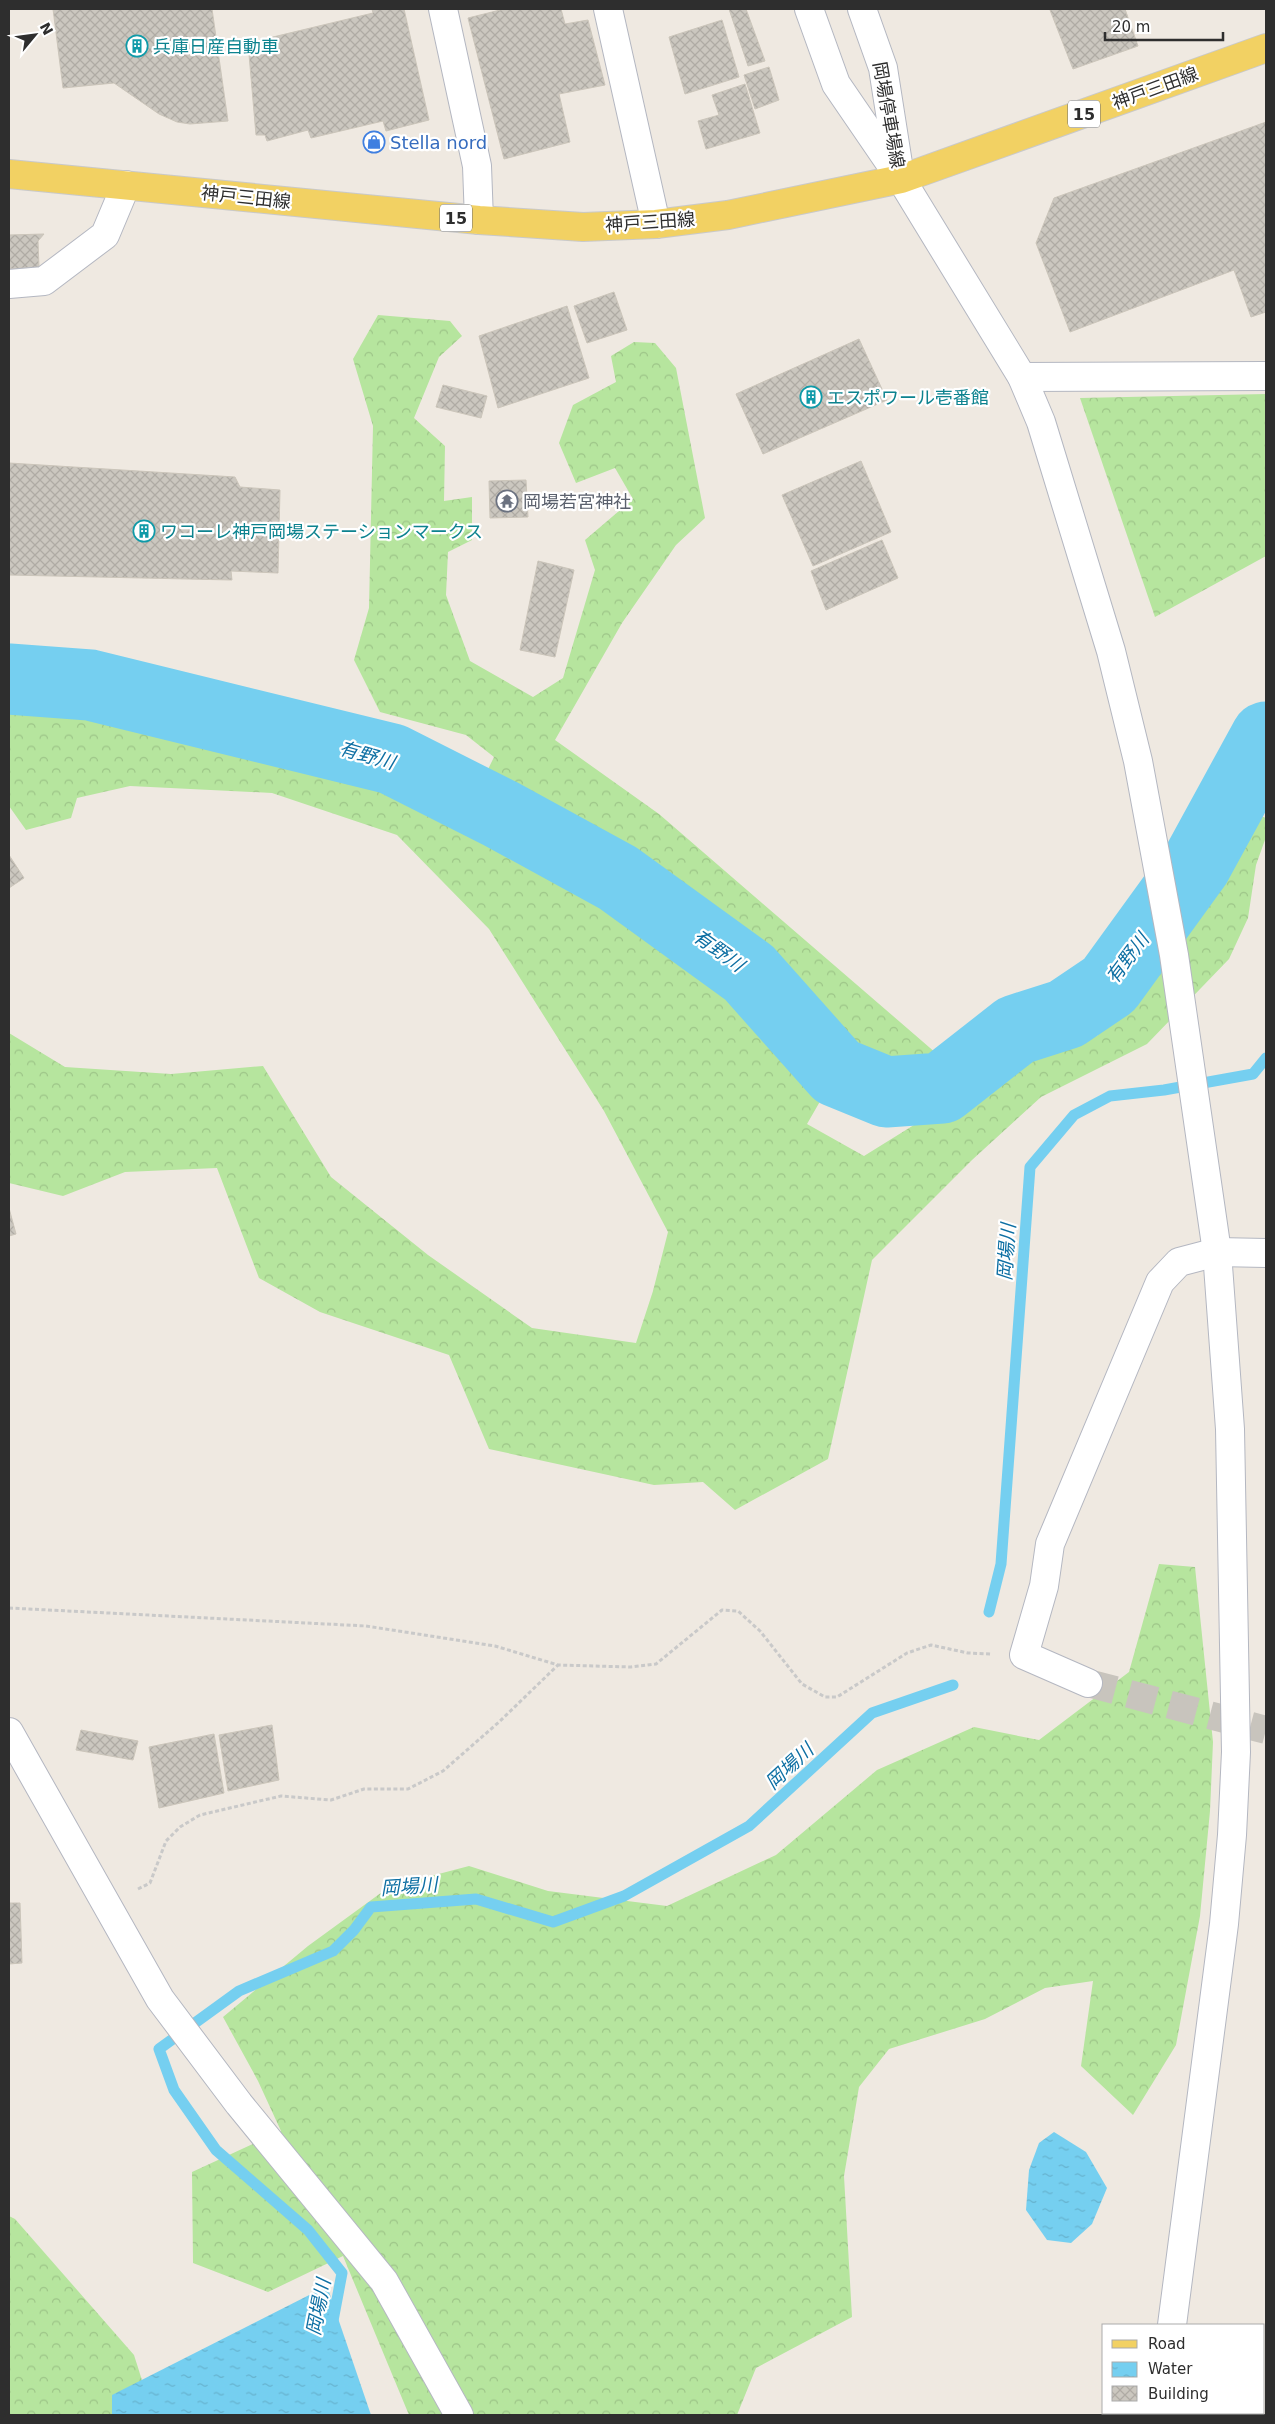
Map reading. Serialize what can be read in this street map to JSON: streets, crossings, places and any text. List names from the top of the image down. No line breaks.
{"streets":{"main road":["神戸三田線","15"],"street":["岡場停車場線"]},"crossings":[["神戸三田線","岡場停車場線"]],"water":["有野川","岡場川"],"places":{"building":["兵庫日産自動車","エスポワール壱番館","ワコーレ神戸岡場ステーションマークス"],"shop":["Stella nord"],"temple":["岡場若宮神社"]},"legend":["Road","Water","Building"],"scale_bar":"20 m","north":"top right"}
